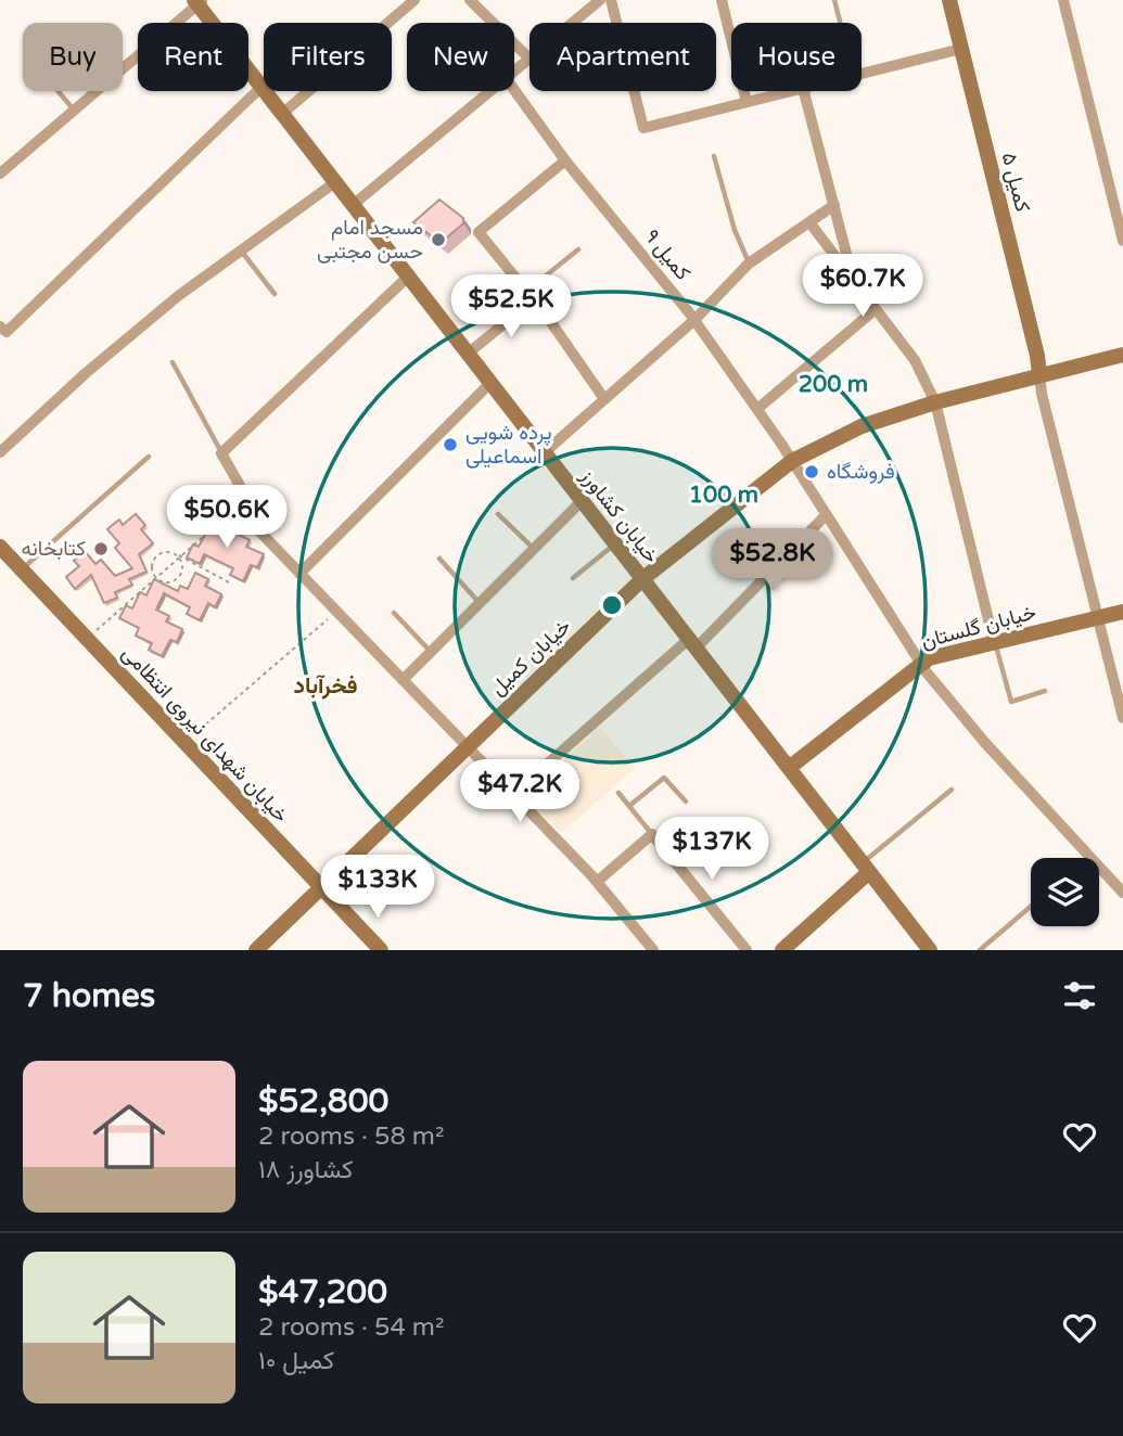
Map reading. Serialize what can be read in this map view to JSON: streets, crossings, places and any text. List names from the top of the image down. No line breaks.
{"streets":{"street":["کمیل ۵","کمیل ۹","خیابان کشاورز","خیابان گلستان","خیابان کمیل","خیابان شهدای نیروی انتظامی"]},"crossings":[["کمیل ۵","خیابان کمیل"],["کمیل ۹","خیابان گلستان"],["کمیل ۹","خیابان کمیل"],["خیابان کشاورز","خیابان گلستان"],["خیابان کشاورز","خیابان کمیل"],["خیابان کمیل","خیابان شهدای نیروی انتظامی"]],"districts":["فخرآباد"],"places":["مسجد امام حسن مجتبی","پرده شویی اسماعیلی","فروشگاه","کتابخانه"],"page":{"chip":["Buy","Rent","Filters","New","Apartment","House"],"price":["$60.7K","$52.5K","$50.6K","$52.8K","$47.2K","$137K","$133K"],"heading":"7 homes","list":[{"name":"$52,800","note":"2 rooms · 58 m² · کشاورز ۱۸"},{"name":"$47,200","note":"2 rooms · 54 m² · کمیل ۱۰"}]},"rings":["200 m","100 m"]}
